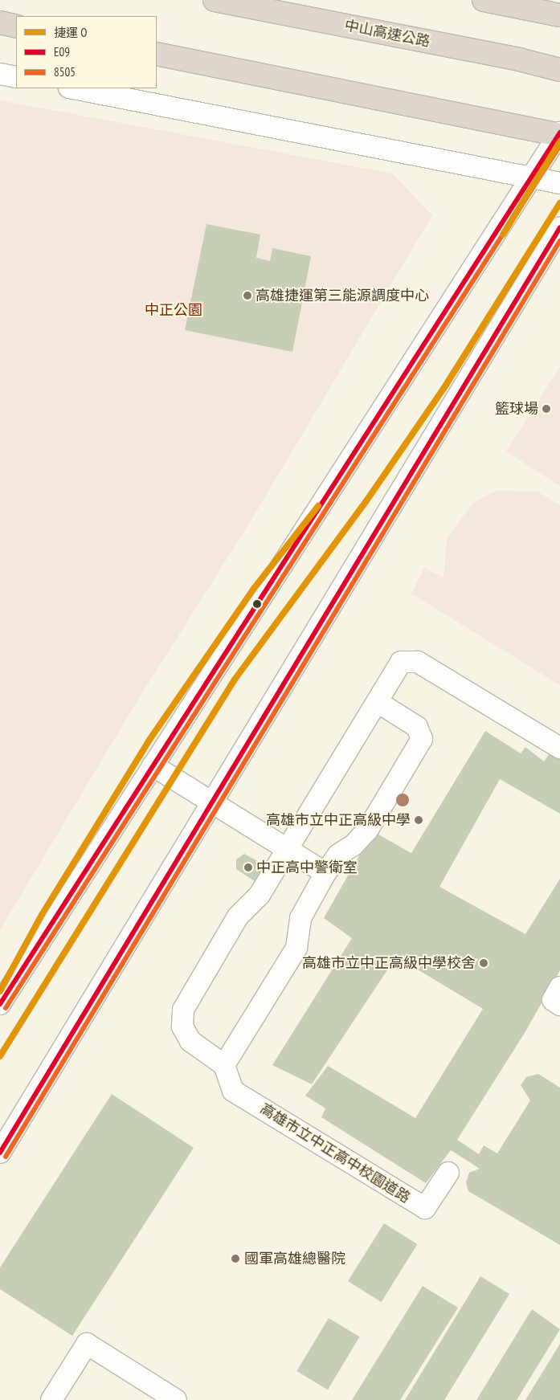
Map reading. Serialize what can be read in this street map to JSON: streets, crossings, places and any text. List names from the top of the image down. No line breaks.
{"streets":{"highway":["中山高速公路"],"street":["高雄市立中正高中校園道路"]},"parks":["中正公園"],"places":["高雄捷運第三能源調度中心","籃球場","高雄市立中正高級中學","中正高中警衛室","高雄市立中正高級中學校舍","國軍高雄總醫院"],"lines":["transit line E09","metro line O","transit line 8505"],"legend":["捷運 O","E09","8505"]}
